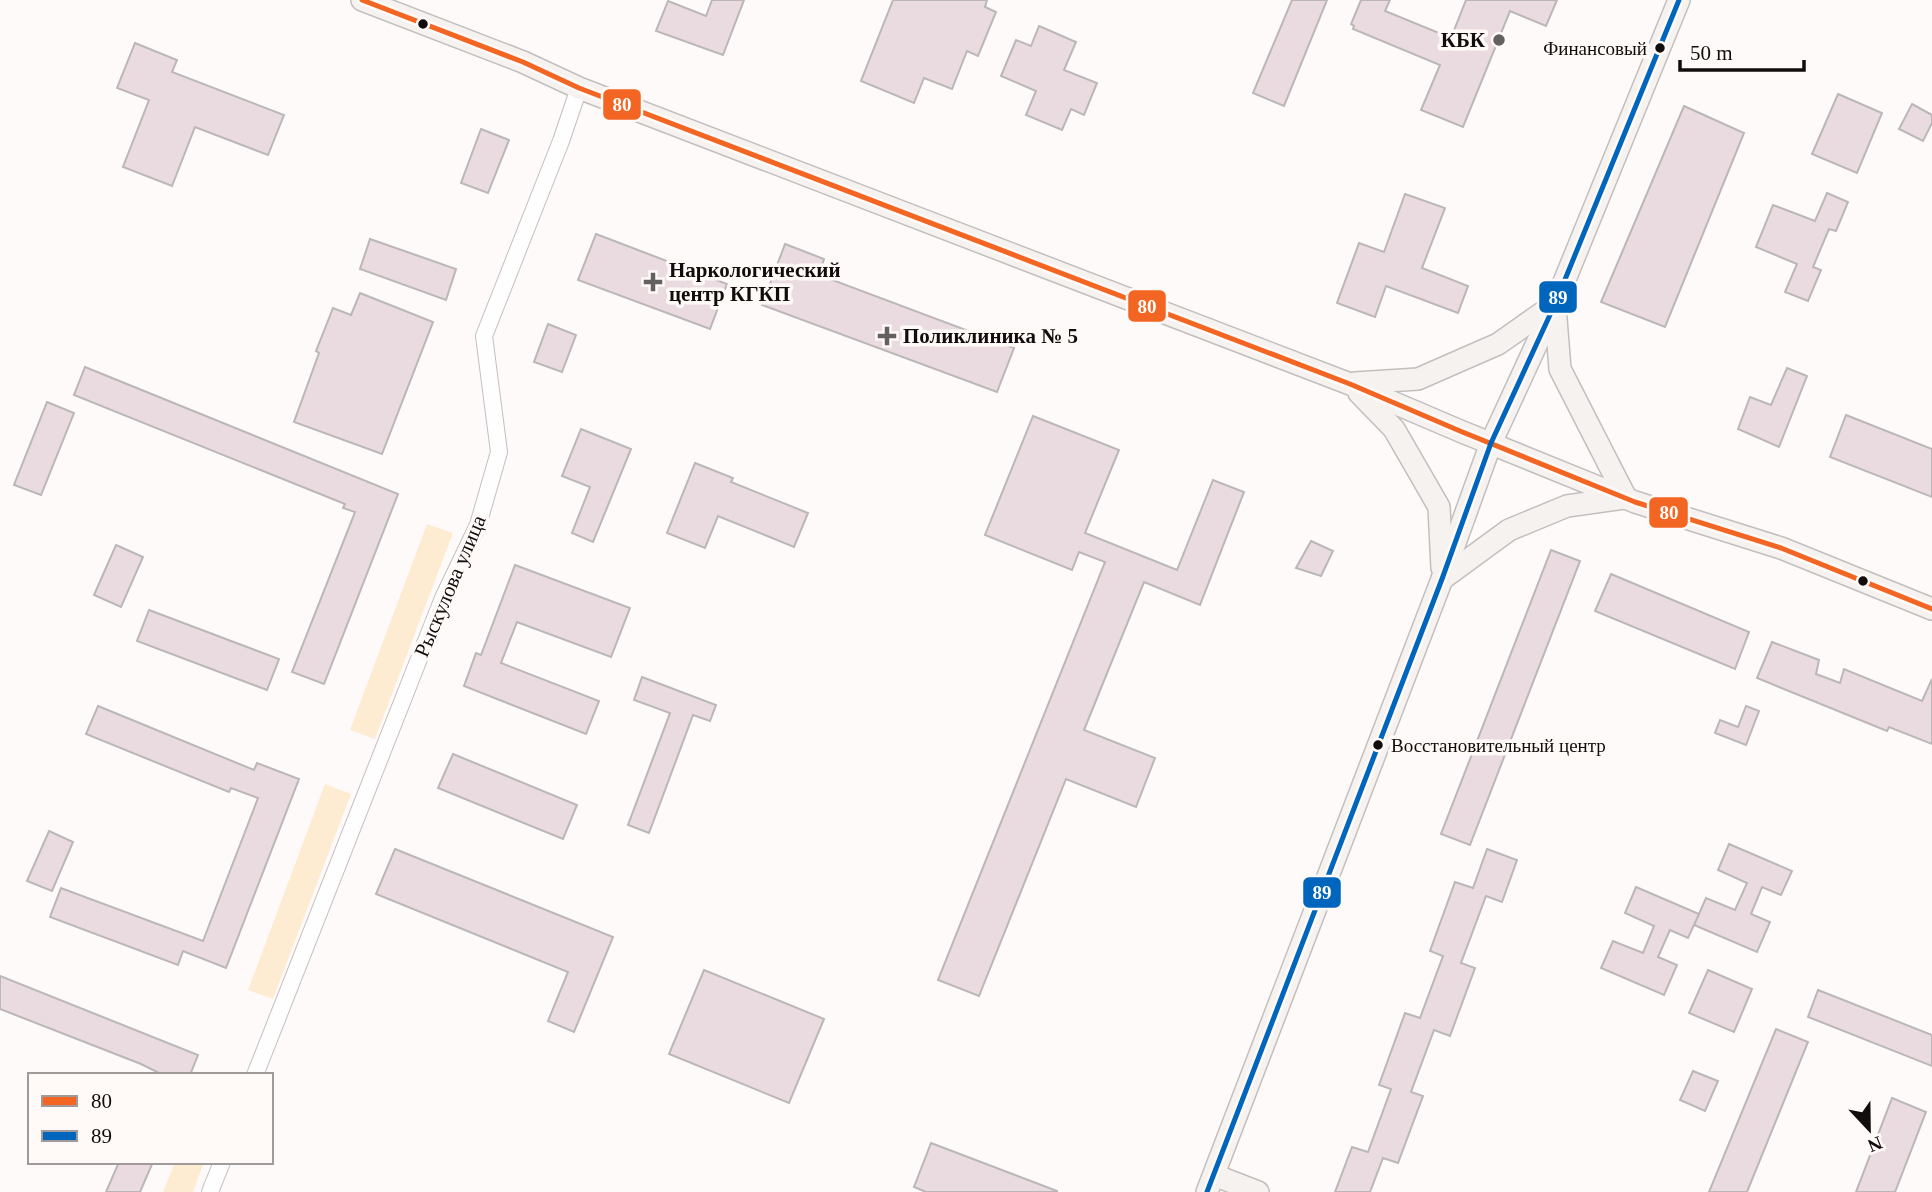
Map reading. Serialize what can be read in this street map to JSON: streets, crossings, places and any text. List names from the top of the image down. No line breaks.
{"streets":{"street":["Рыскулова улица"]},"places":{"other":["КБК","Финансовый","Восстановительный центр"],"health":["Наркологический центр КГКП","Поликлиника № 5"]},"lines":["transit line 80","transit line 89"],"legend":["80","89"],"scale_bar":"50 m","north":"bottom"}
